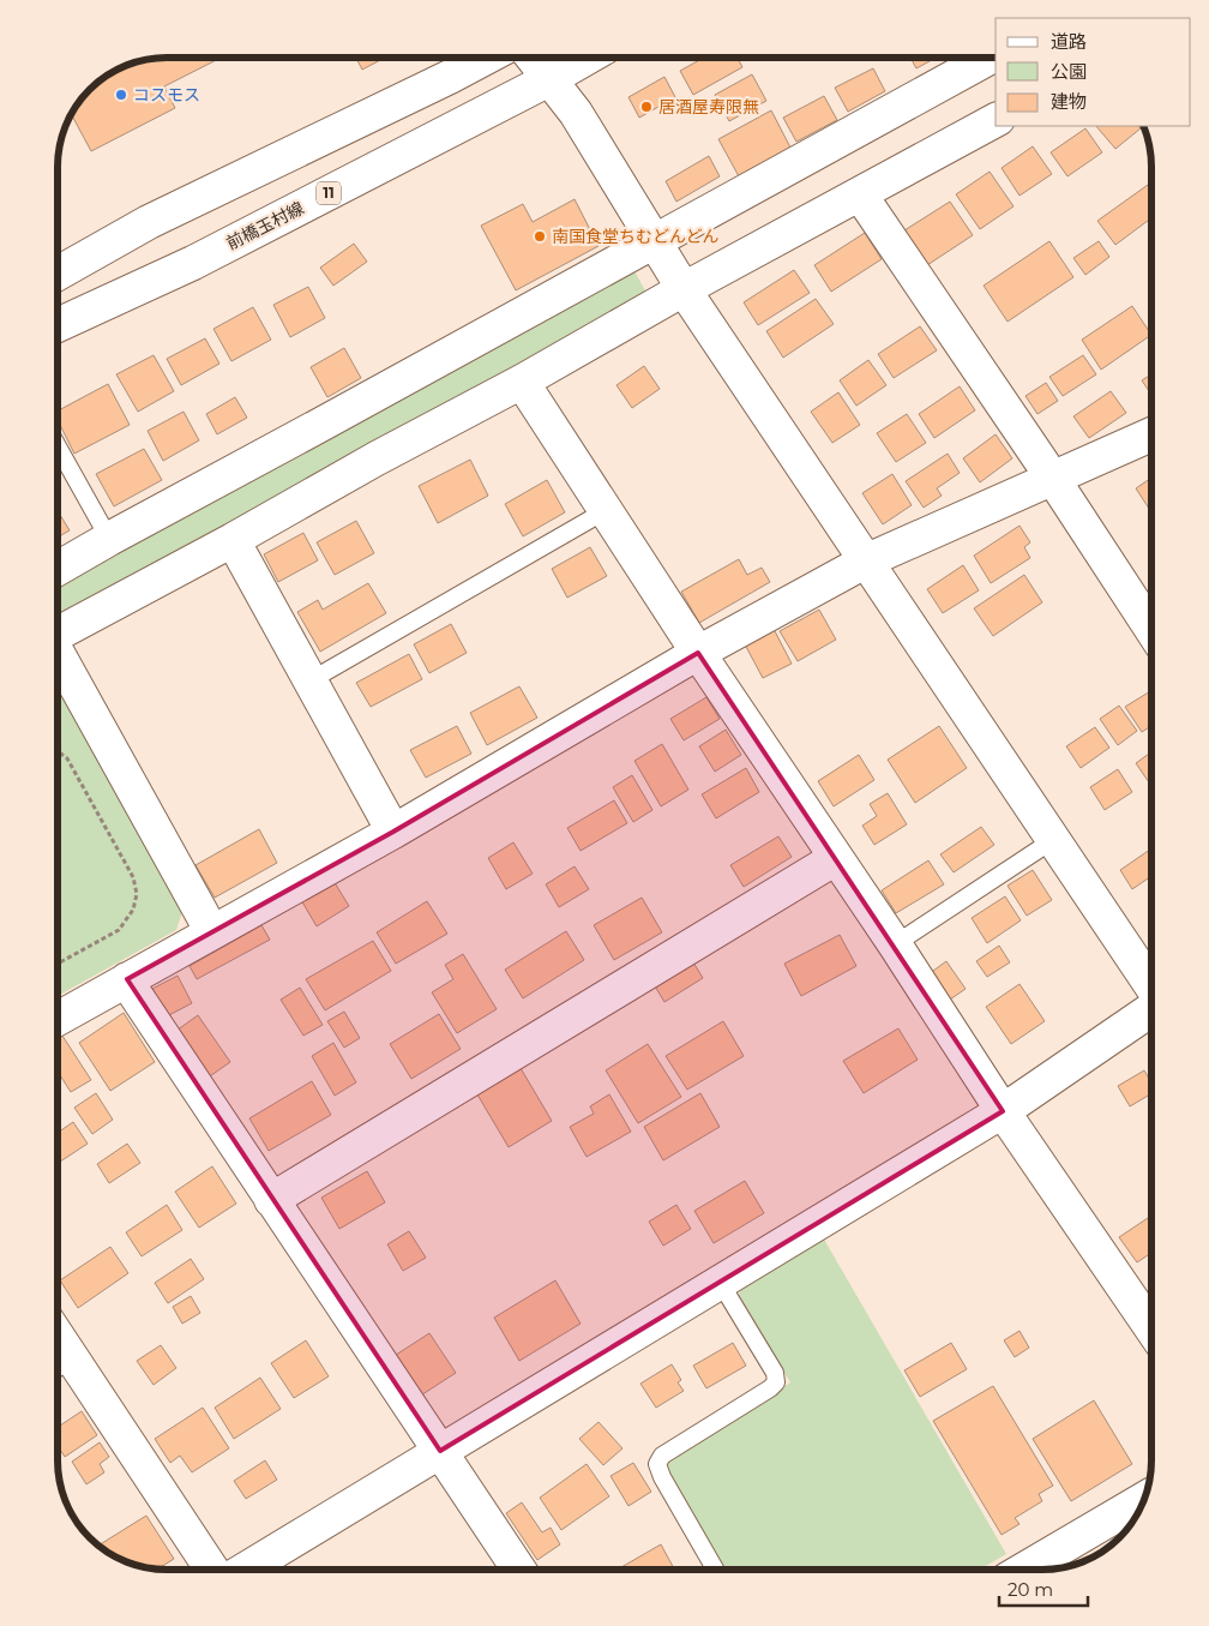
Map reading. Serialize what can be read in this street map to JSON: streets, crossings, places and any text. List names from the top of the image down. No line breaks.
{"streets":{"street":["11","前橋玉村線"]},"places":["コスモス","居酒屋寿限無","南国食堂ちむどんどん"],"legend":["道路","公園","建物"],"scale_bar":"20 m"}
